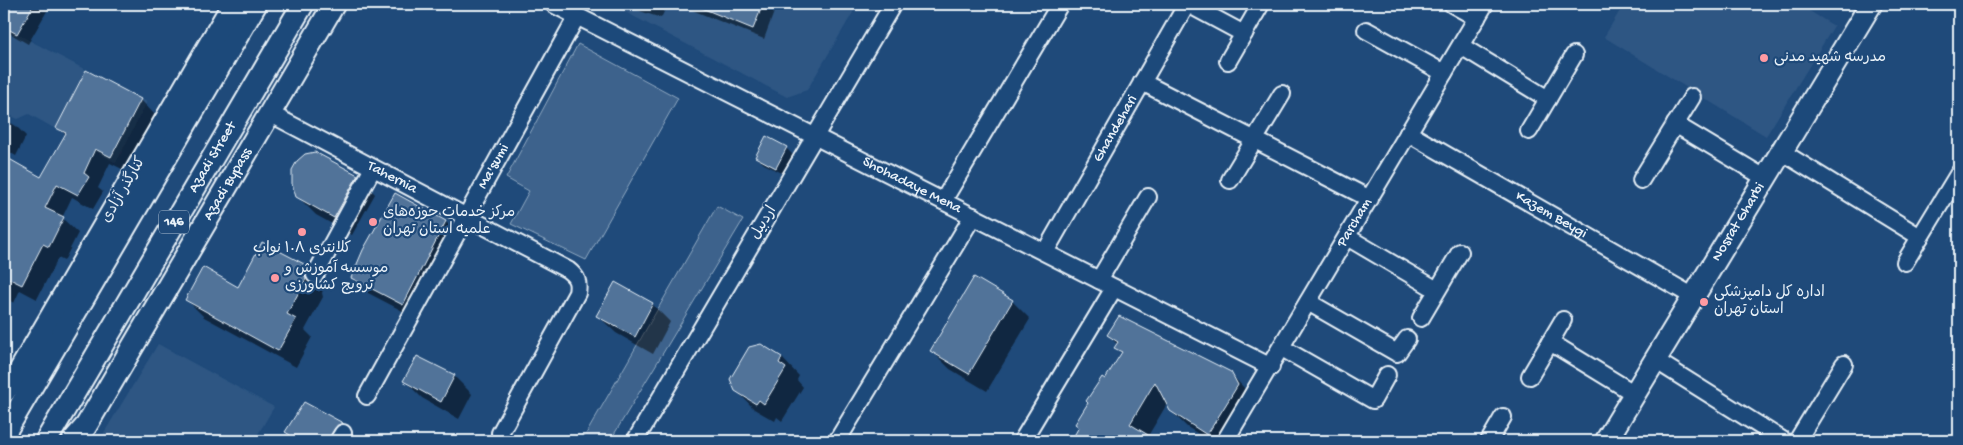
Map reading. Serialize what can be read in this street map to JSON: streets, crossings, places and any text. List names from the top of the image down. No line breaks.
{"streets":{"main road":["Azadi Street","Azadi Bypass","کنارگذر آزادی","146","Nosrat Gharbi"],"street":["Ghandehari","Ma'sumi","Tahernia","Shohadaye Mena","Kazem Beygi","اردبیل","Parcham"]},"crossings":[["Ghandehari","Shohadaye Mena"],["Ma'sumi","Tahernia"],["Ma'sumi","Shohadaye Mena"],["Tahernia","Azadi Bypass"],["Shohadaye Mena","اردبیل"],["Shohadaye Mena","Parcham"],["Kazem Beygi","Parcham"],["Kazem Beygi","Nosrat Gharbi"]],"places":["مدرسه شهید مدنی","مرکز خدمات حوزه‌های علمیه استان تهران","کلانتری ۱۰۸ نواب","موسسه آموزش و ترویج کشاورزی","اداره کل دامپزشکی استان تهران"]}
